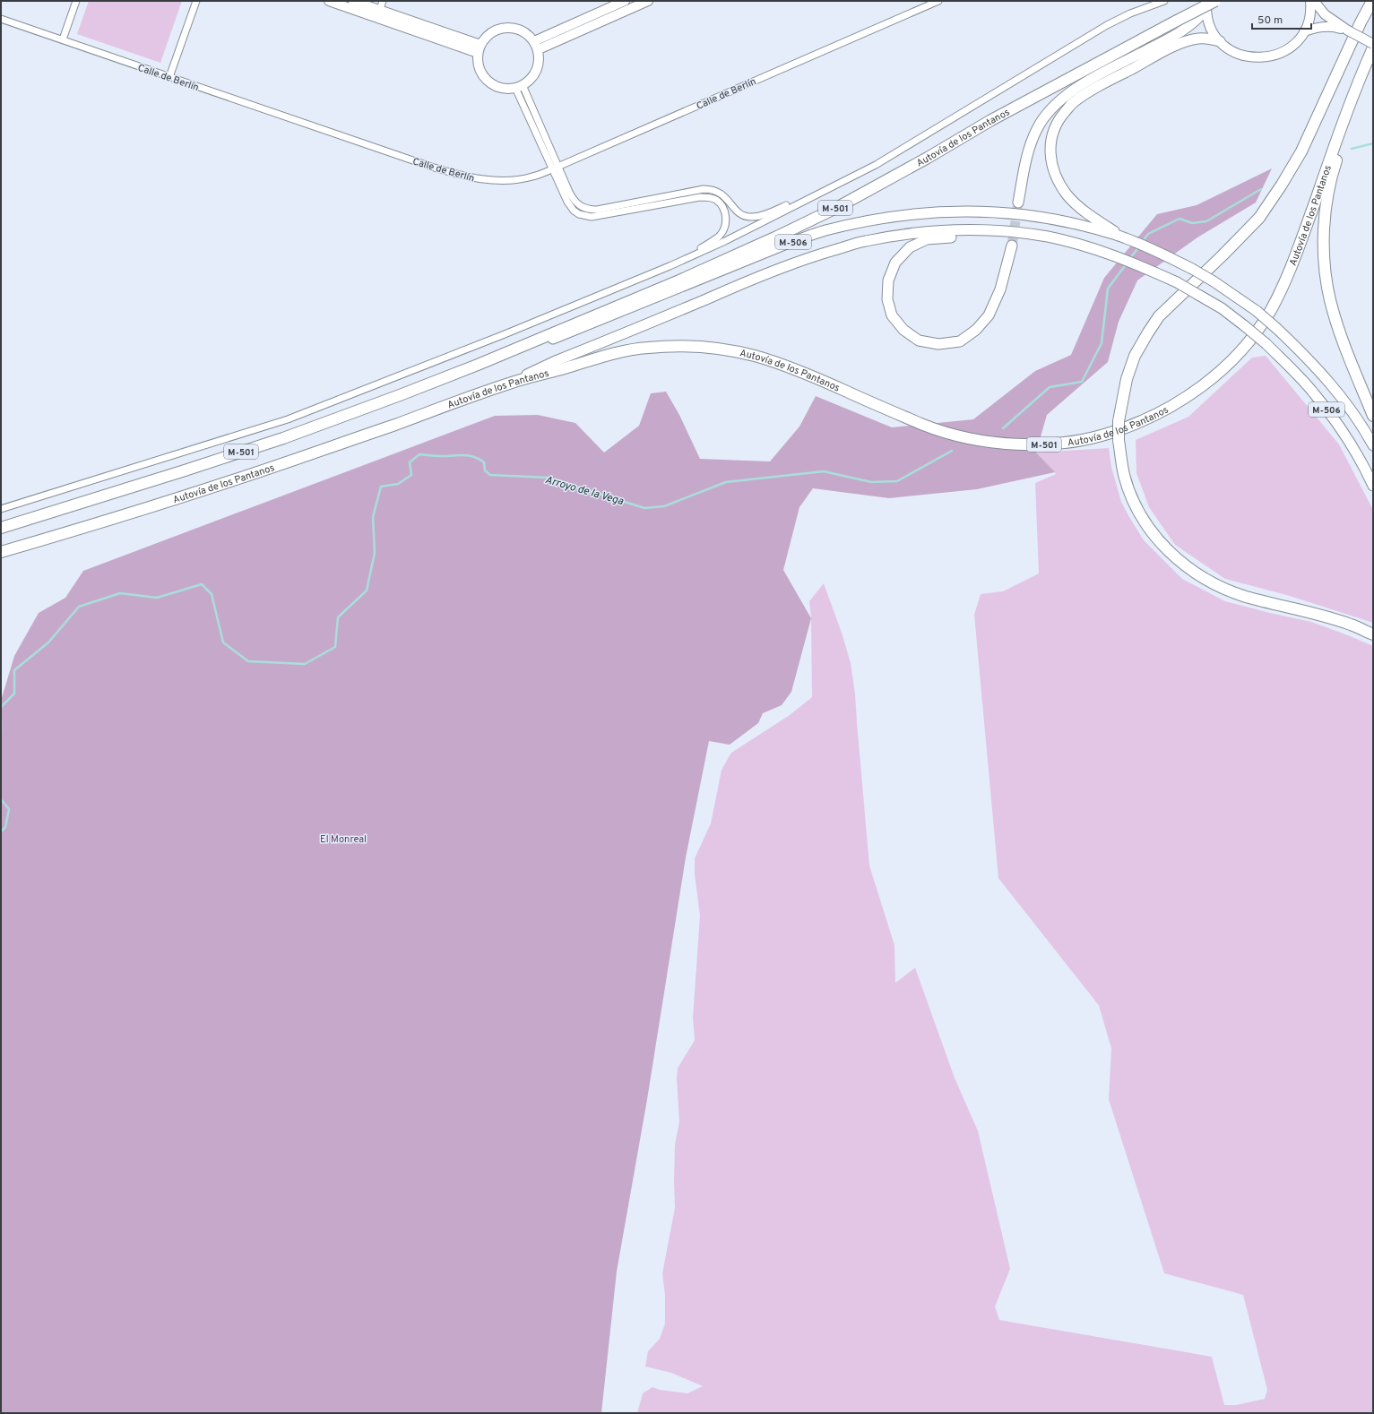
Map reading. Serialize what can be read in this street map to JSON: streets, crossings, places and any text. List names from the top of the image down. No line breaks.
{"streets":{"highway":["Autovía de los Pantanos","M-501"],"main road":["M-506"],"street":["Calle de Berlín"]},"crossings":[["Autovía de los Pantanos","M-506"]],"water":["Arroyo de la Vega"],"parks":["El Monreal"],"scale_bar":"50 m"}
